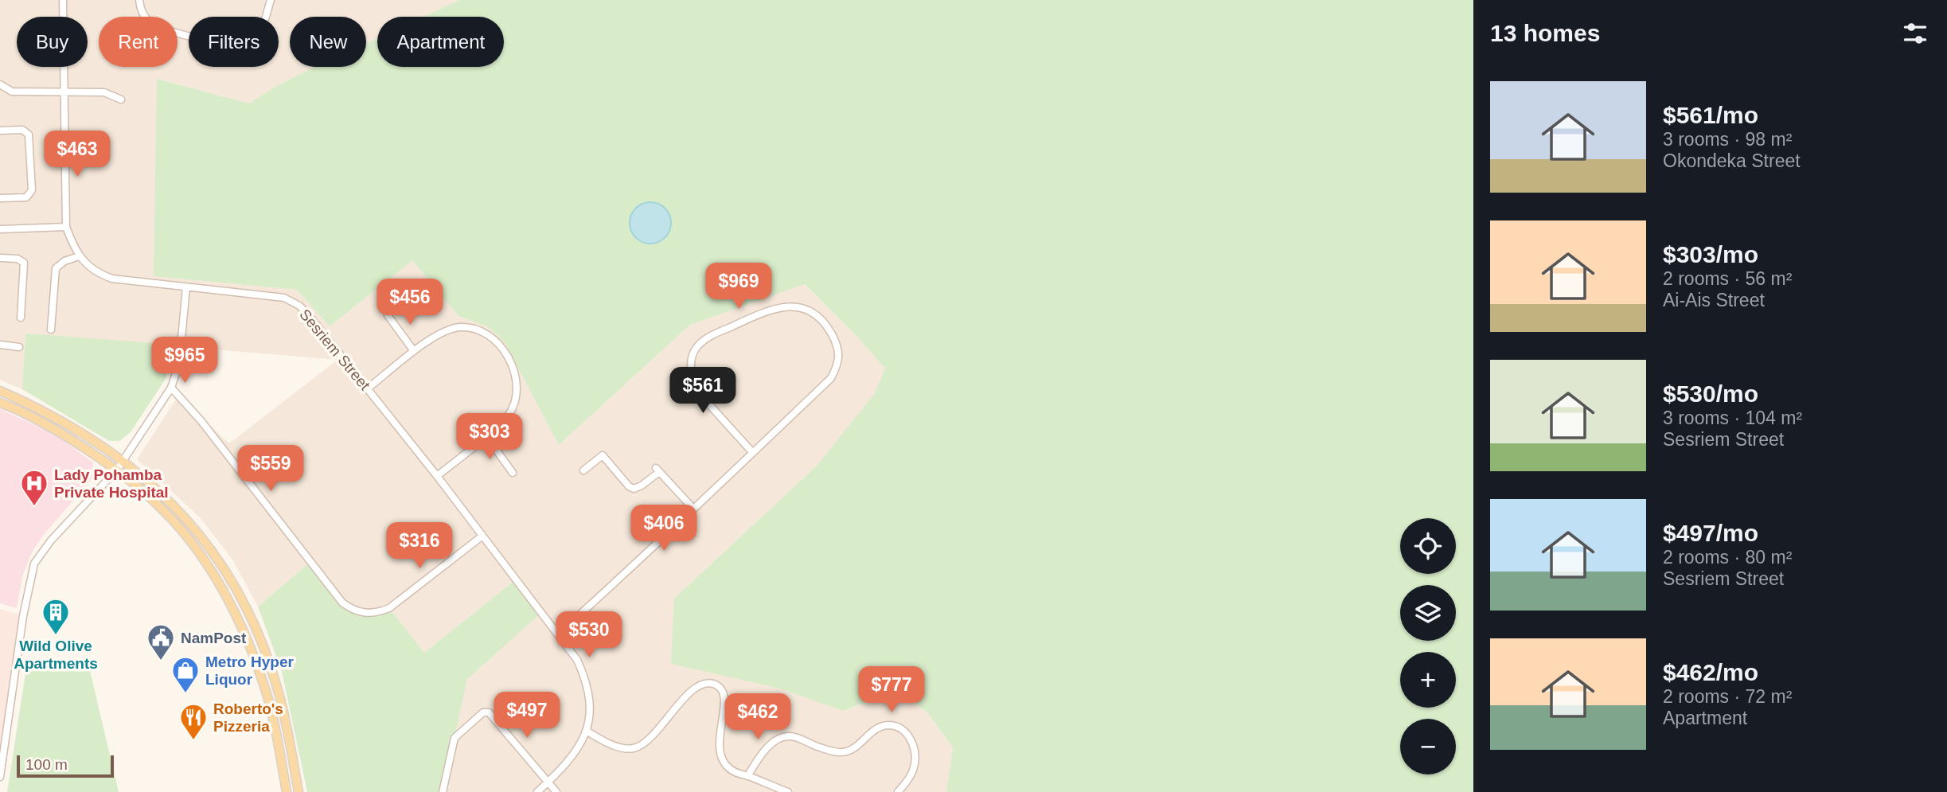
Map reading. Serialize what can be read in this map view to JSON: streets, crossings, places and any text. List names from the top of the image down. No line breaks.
{"streets":{"street":["Sesriem Street"]},"places":{"hospital":["Lady Pohamba Private Hospital"],"building":["Wild Olive Apartments"],"public building":["NamPost"],"shop":["Metro Hyper Liquor"],"restaurant":["Roberto's Pizzeria"]},"scale_bar":"100 m","page":{"heading":"13 homes","chip":["Buy","Rent","Filters","New","Apartment"],"list":[{"name":"$561/mo","note":"3 rooms · 98 m² · Okondeka Street"},{"name":"$303/mo","note":"2 rooms · 56 m² · Ai-Ais Street"},{"name":"$530/mo","note":"3 rooms · 104 m² · Sesriem Street"},{"name":"$497/mo","note":"2 rooms · 80 m² · Sesriem Street"},{"name":"$462/mo","note":"2 rooms · 72 m² · Apartment"}],"price":["$463","$969","$456","$965","$561","$303","$559","$406","$316","$530","$777","$497","$462"],"map_buttons":["+","−"],"scale":"100 m"}}
